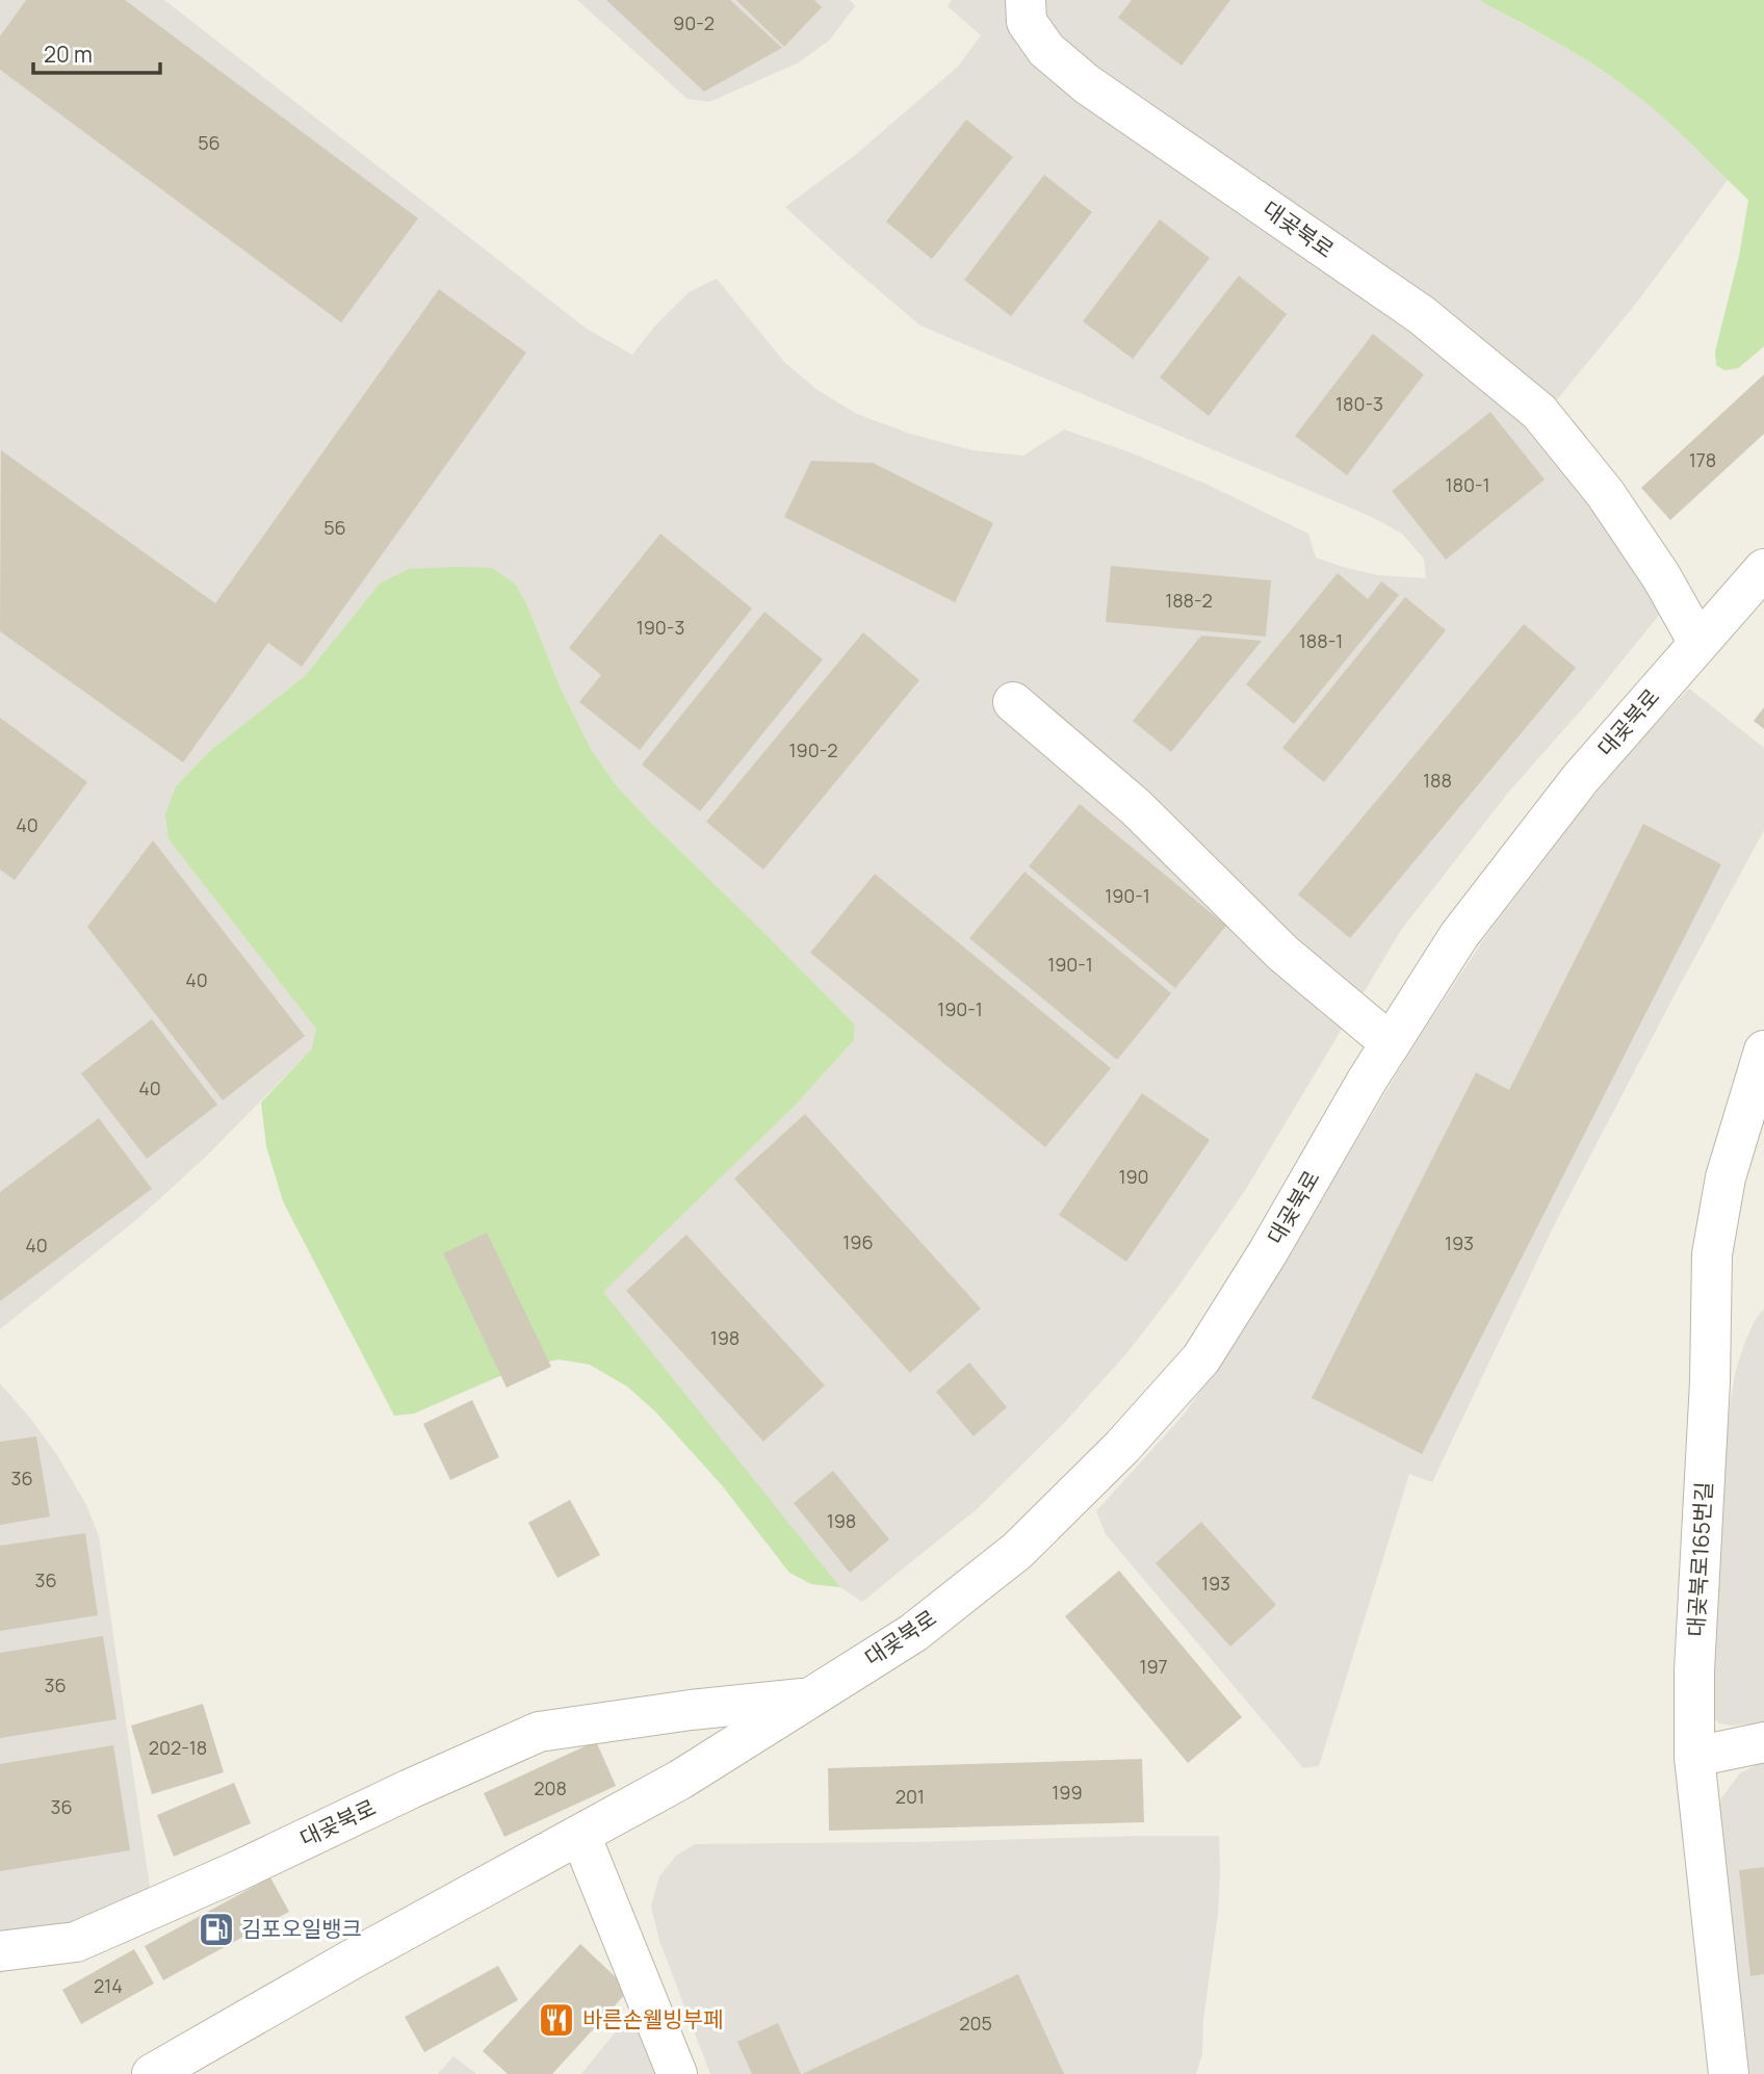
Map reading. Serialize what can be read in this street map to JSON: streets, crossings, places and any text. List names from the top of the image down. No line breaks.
{"streets":{"street":["대곶북로","대곶북로165번길"]},"places":{"fuel station":["김포오일뱅크"],"restaurant":["바른손웰빙부페"]},"house_numbers":["90-2","56","180-3","178","180-1","56","188-2","190-3","188-1","190-2","188","40","190-1","190-1","40","190-1","40","190","196","193","40","198","36","198","36","193","197","36","202-18","208","199","201","36","214","205"],"scale_bar":"20 m"}
